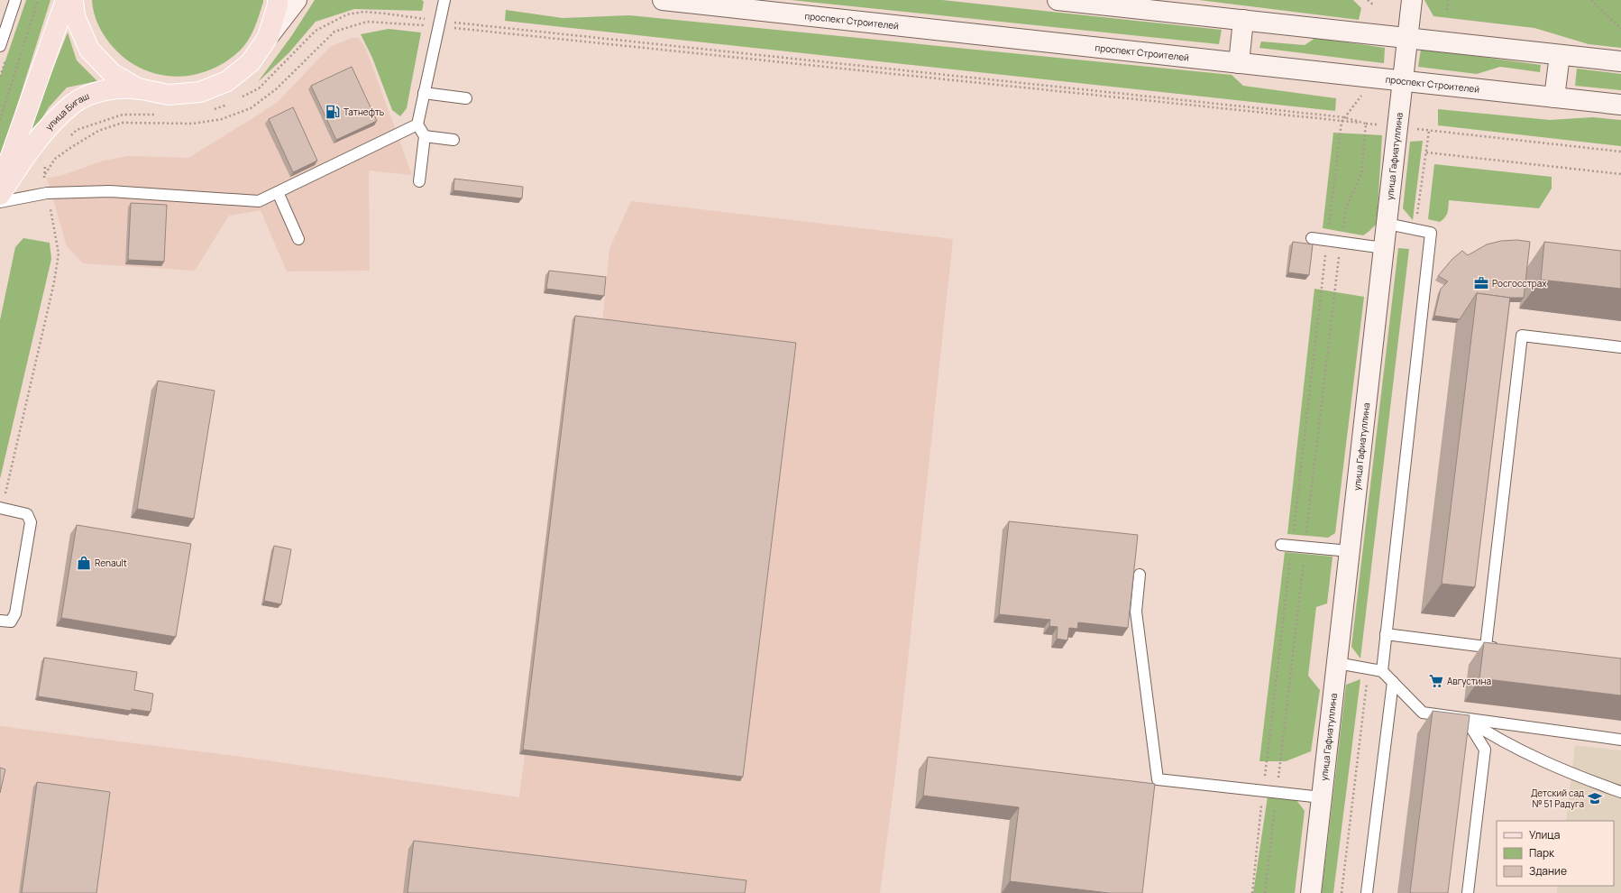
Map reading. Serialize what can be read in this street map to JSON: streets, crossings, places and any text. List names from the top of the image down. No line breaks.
{"streets":{"main road":["улица Бигаш"],"street":["проспект Строителей","улица Гафиатуллина"]},"crossings":[["проспект Строителей","улица Гафиатуллина"]],"places":{"fuel station":["Татнефть"],"office":["Росгосстрах"],"shop":["Renault"],"supermarket":["Августина"],"school or university":["Детский сад № 51 Радуга"]},"legend":["Улица","Парк","Здание"]}
